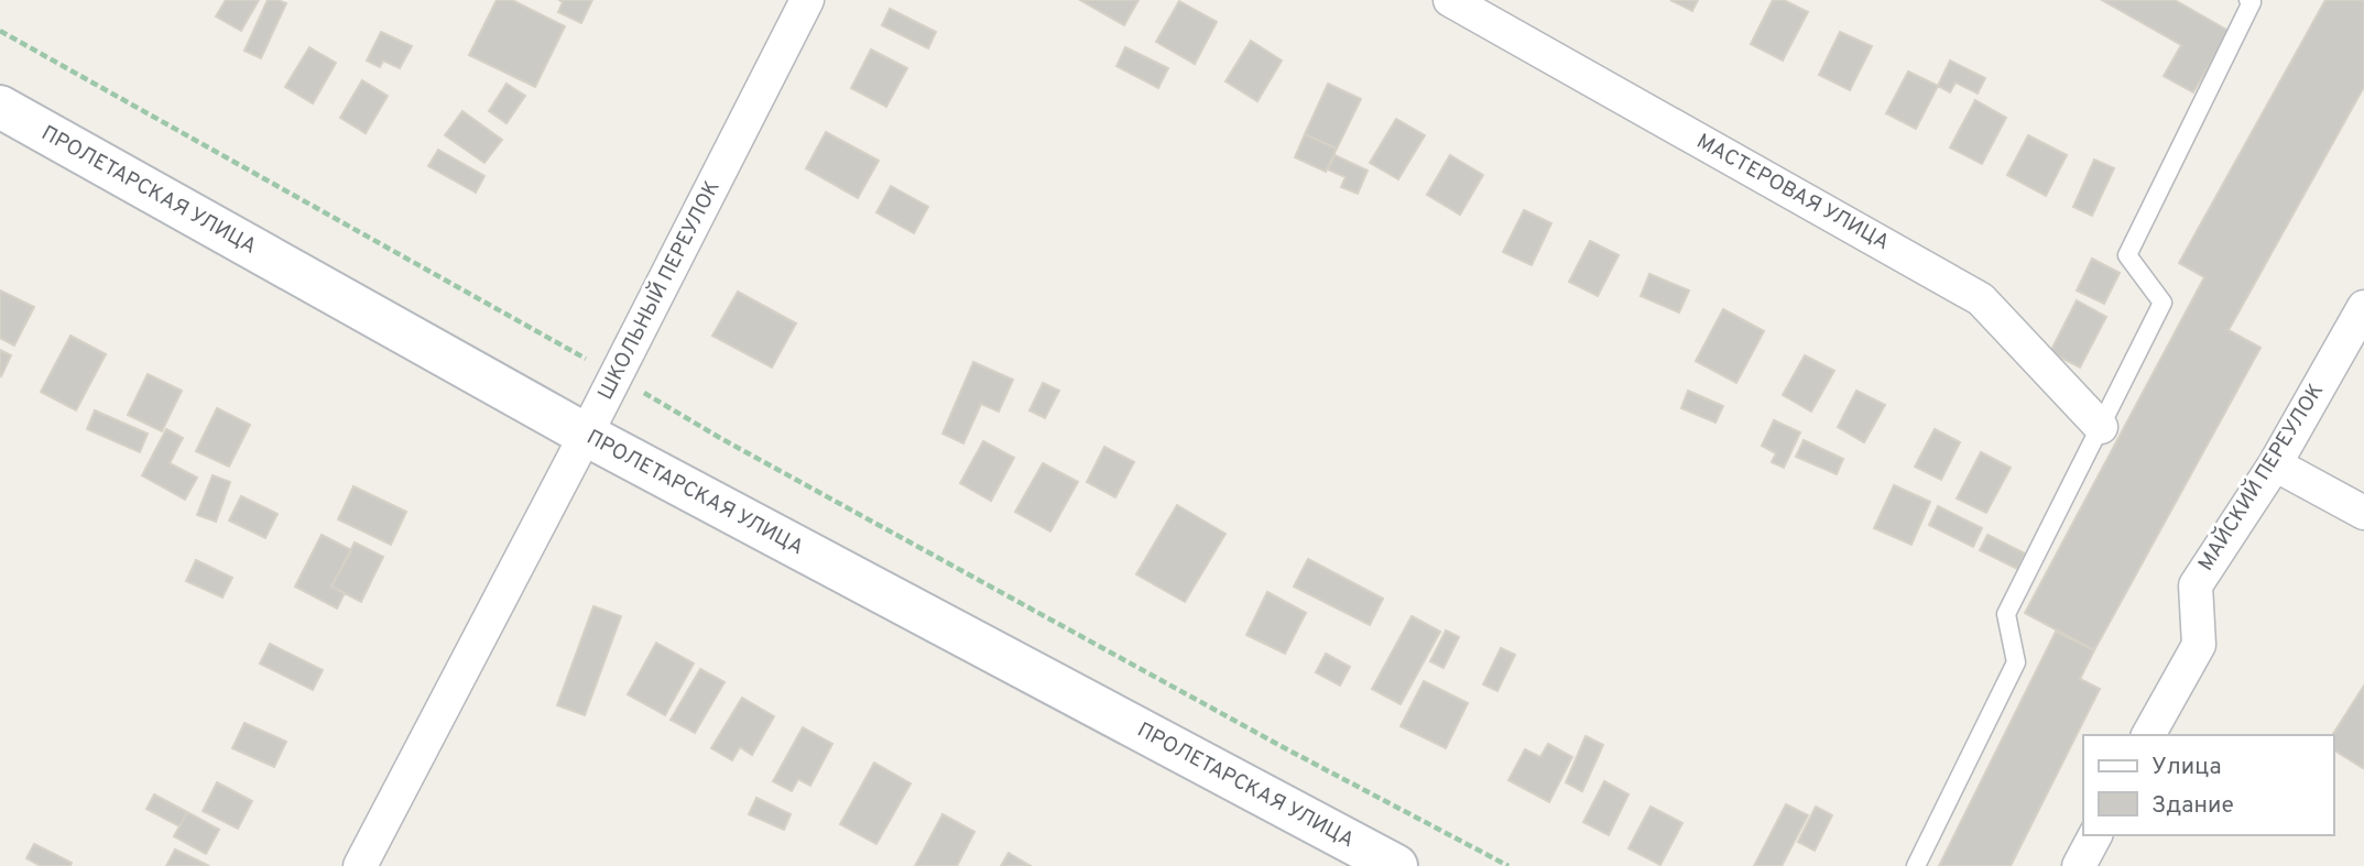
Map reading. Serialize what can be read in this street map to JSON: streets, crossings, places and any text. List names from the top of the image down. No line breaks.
{"streets":{"street":["ПРОЛЕТАРСКАЯ УЛИЦА","МАСТЕРОВАЯ УЛИЦА","ШКОЛЬНЫЙ ПЕРЕУЛОК","МАЙСКИЙ ПЕРЕУЛОК"]},"crossings":[["ПРОЛЕТАРСКАЯ УЛИЦА","ШКОЛЬНЫЙ ПЕРЕУЛОК"]],"legend":["Улица","Здание"]}
